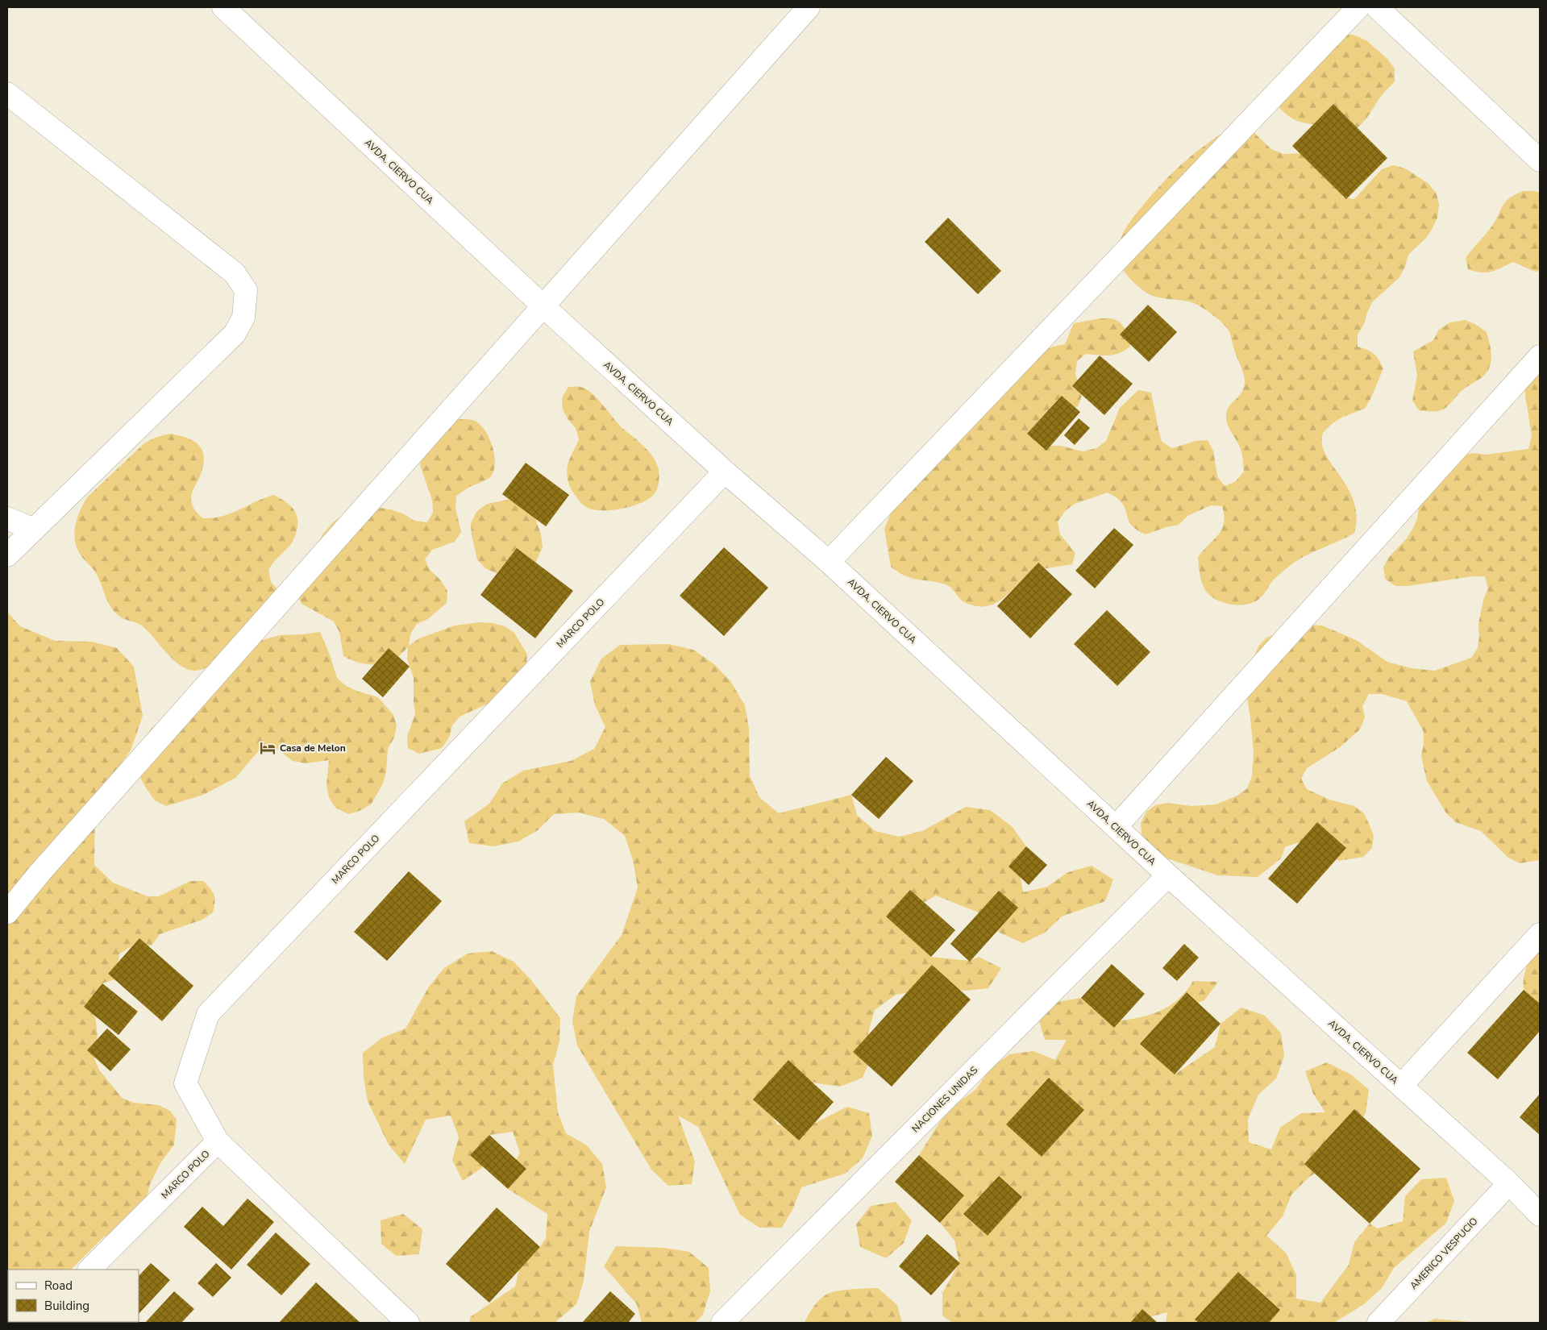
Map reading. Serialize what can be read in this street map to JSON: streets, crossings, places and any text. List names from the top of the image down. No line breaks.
{"streets":{"street":["AVDA. CIERVO CUA","MARCO POLO","NACIONES UNIDAS","AMERICO VESPUCIO"]},"crossings":[["AVDA. CIERVO CUA","MARCO POLO"],["AVDA. CIERVO CUA","NACIONES UNIDAS"],["AVDA. CIERVO CUA","AMERICO VESPUCIO"]],"places":{"hotel":["Casa de Melon"]},"legend":["Road","Building"]}
